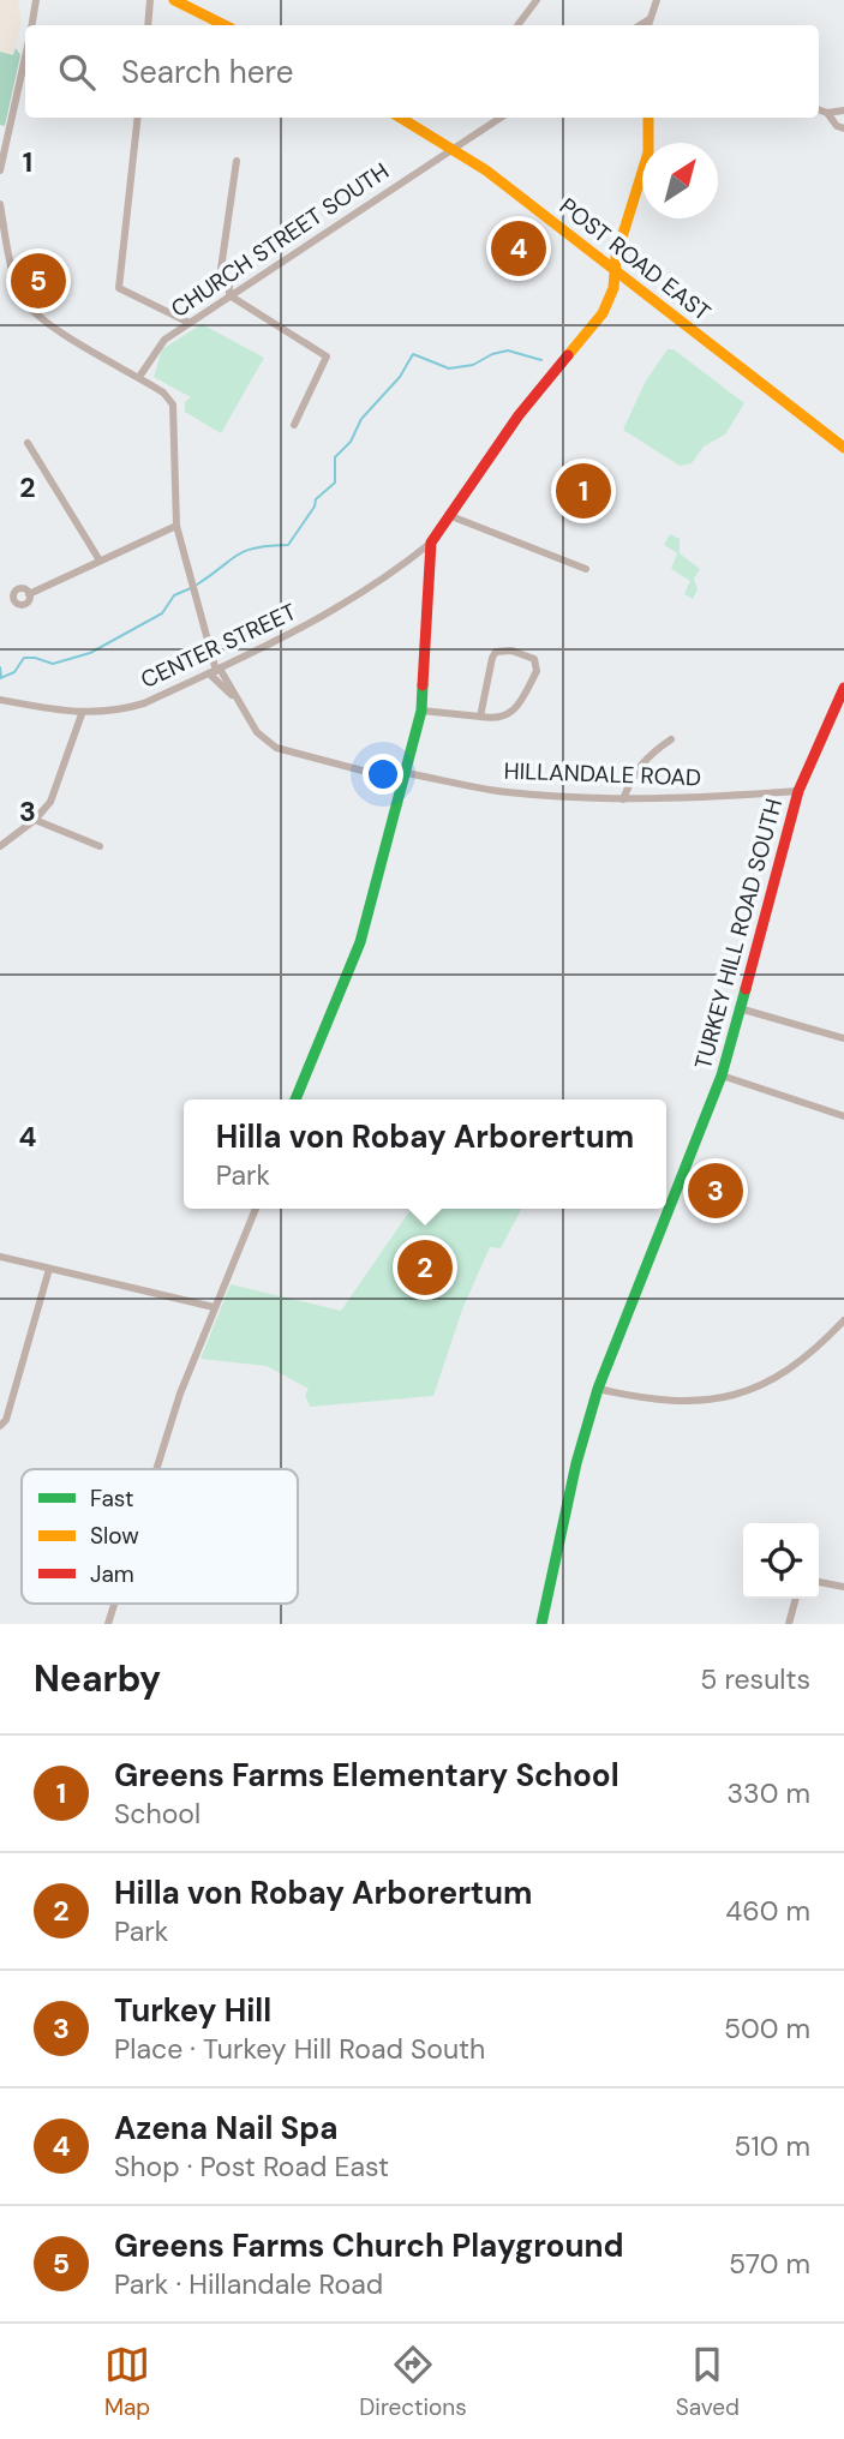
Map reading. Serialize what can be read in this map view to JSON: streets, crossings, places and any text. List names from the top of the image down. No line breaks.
{"streets":{"street":["CHURCH STREET SOUTH","POST ROAD EAST","CENTER STREET","HILLANDALE ROAD","TURKEY HILL ROAD SOUTH"]},"crossings":[["CHURCH STREET SOUTH","POST ROAD EAST"],["CHURCH STREET SOUTH","HILLANDALE ROAD"],["CENTER STREET","HILLANDALE ROAD"],["HILLANDALE ROAD","TURKEY HILL ROAD SOUTH"]],"legend":["Fast","Slow","Jam"],"north":"top right","page":{"search":"Search here","pins":["4","5","1","3","2"],"popup":["Hilla von Robay Arborertum","Park"],"heading":["Nearby","5 results"],"list":[{"mark":"1","name":"Greens Farms Elementary School","note":"School","value":"330 m"},{"mark":"2","name":"Hilla von Robay Arborertum","note":"Park","value":"460 m"},{"mark":"3","name":"Turkey Hill","note":"Place · Turkey Hill Road South","value":"500 m"},{"mark":"4","name":"Azena Nail Spa","note":"Shop · Post Road East","value":"510 m"},{"mark":"5","name":"Greens Farms Church Playground","note":"Park · Hillandale Road","value":"570 m"}],"nav":["Map","Directions","Saved"]},"grid":{"rows":["1","2","3","4"]}}
